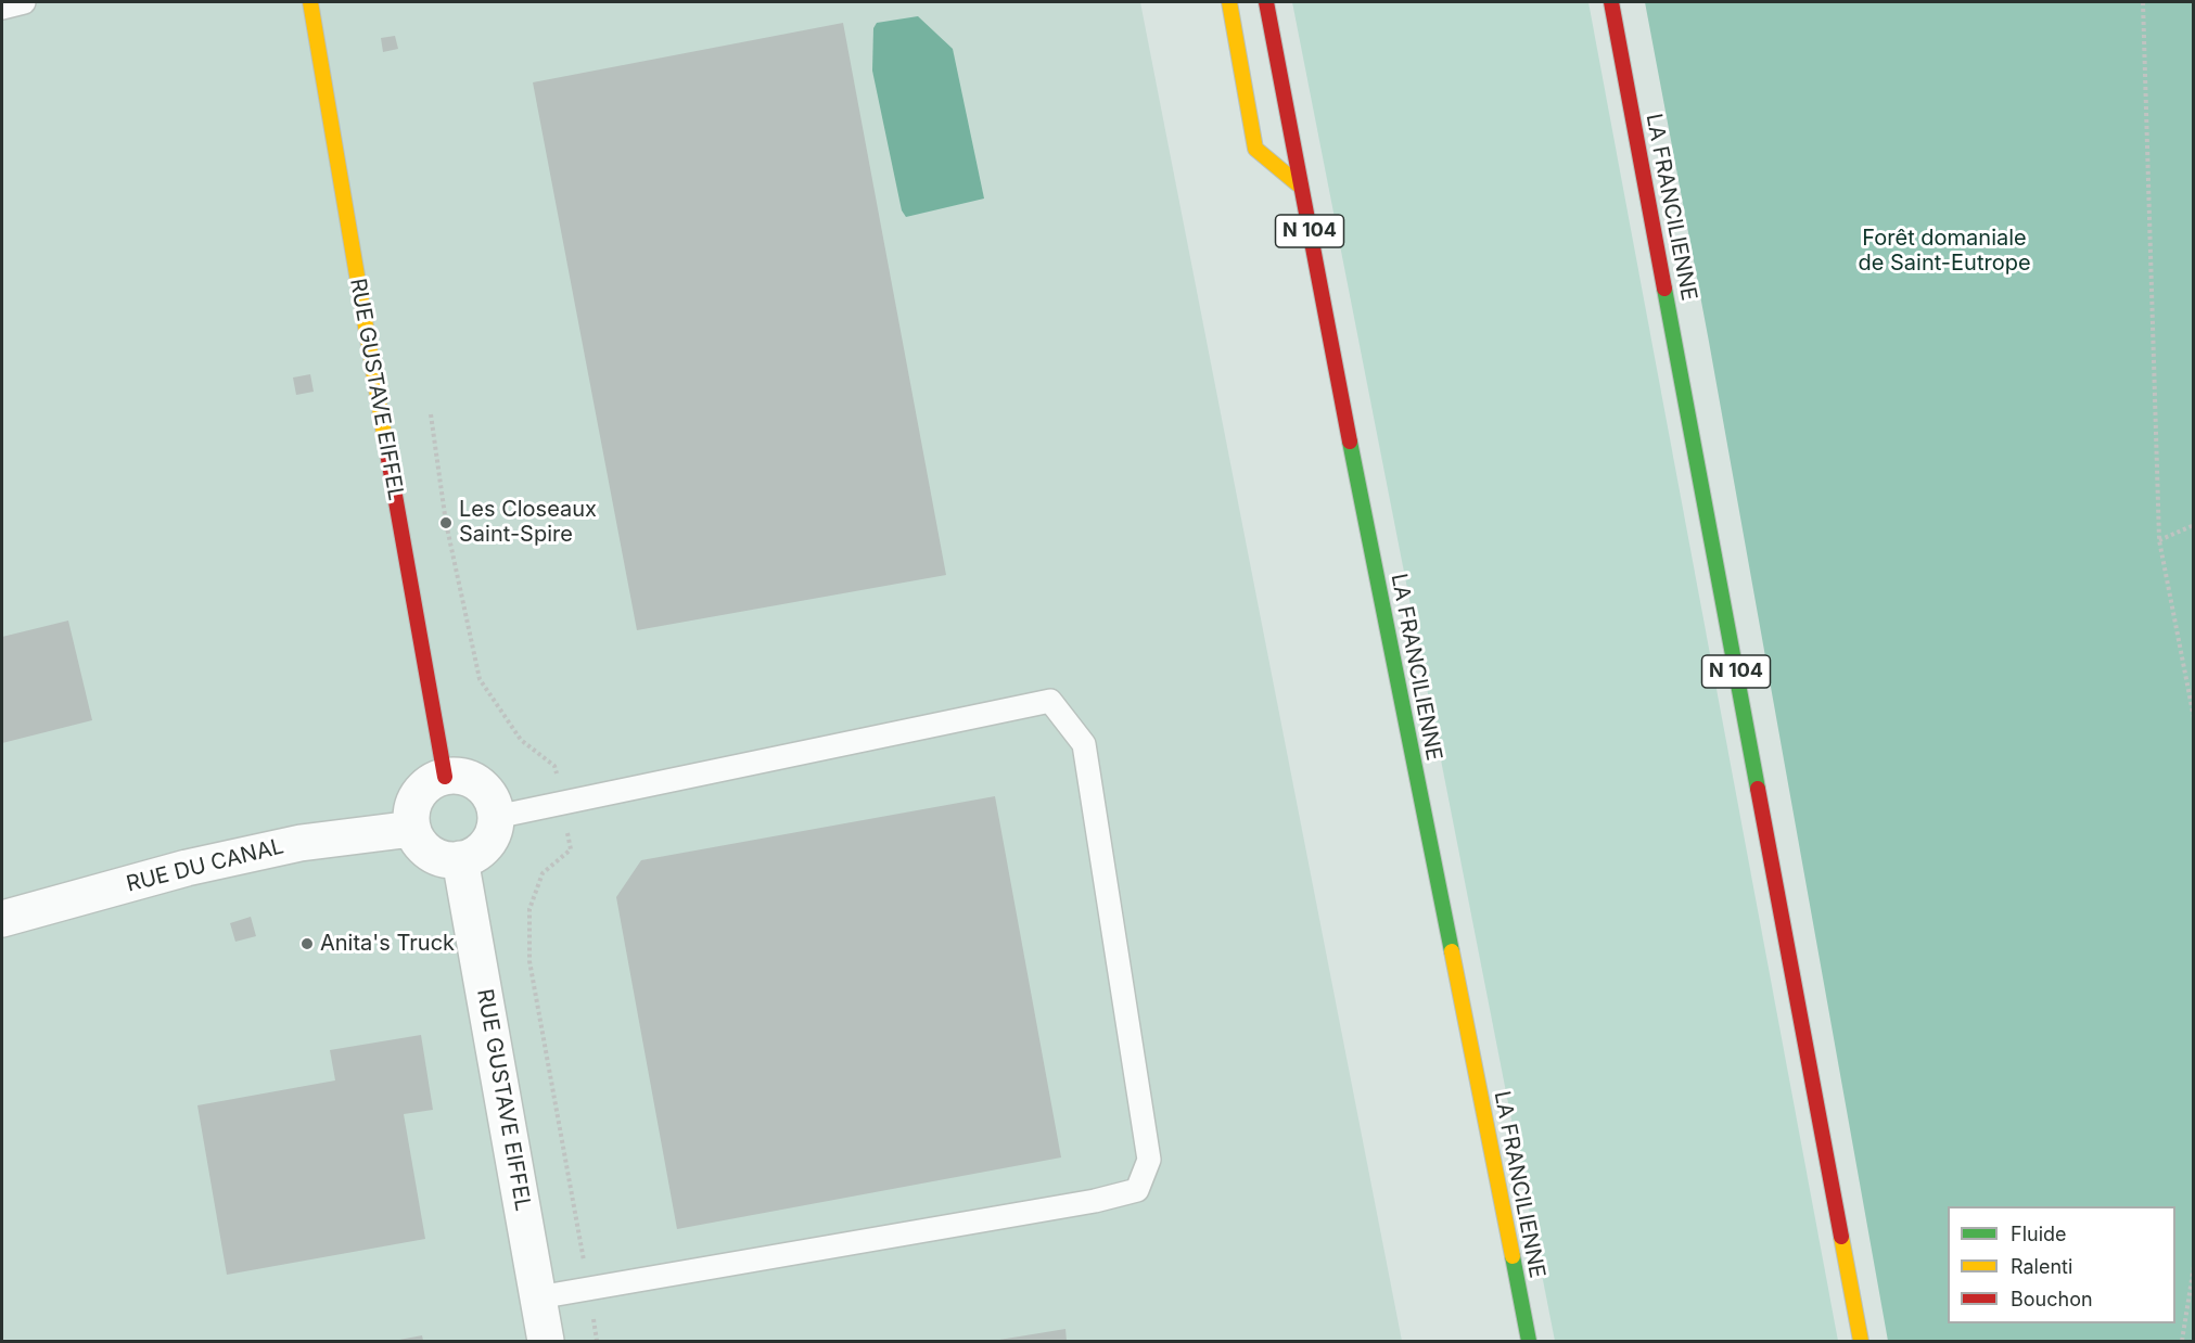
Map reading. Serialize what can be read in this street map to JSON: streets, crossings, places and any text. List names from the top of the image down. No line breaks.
{"streets":{"main road":["LA FRANCILIENNE","N 104","RUE GUSTAVE EIFFEL"],"street":["RUE DU CANAL"]},"crossings":[["RUE GUSTAVE EIFFEL","RUE DU CANAL"]],"parks":["Forêt domaniale de Saint-Eutrope"],"places":["Les Closeaux Saint-Spire","Anita's Truck"],"legend":["Fluide","Ralenti","Bouchon"]}
